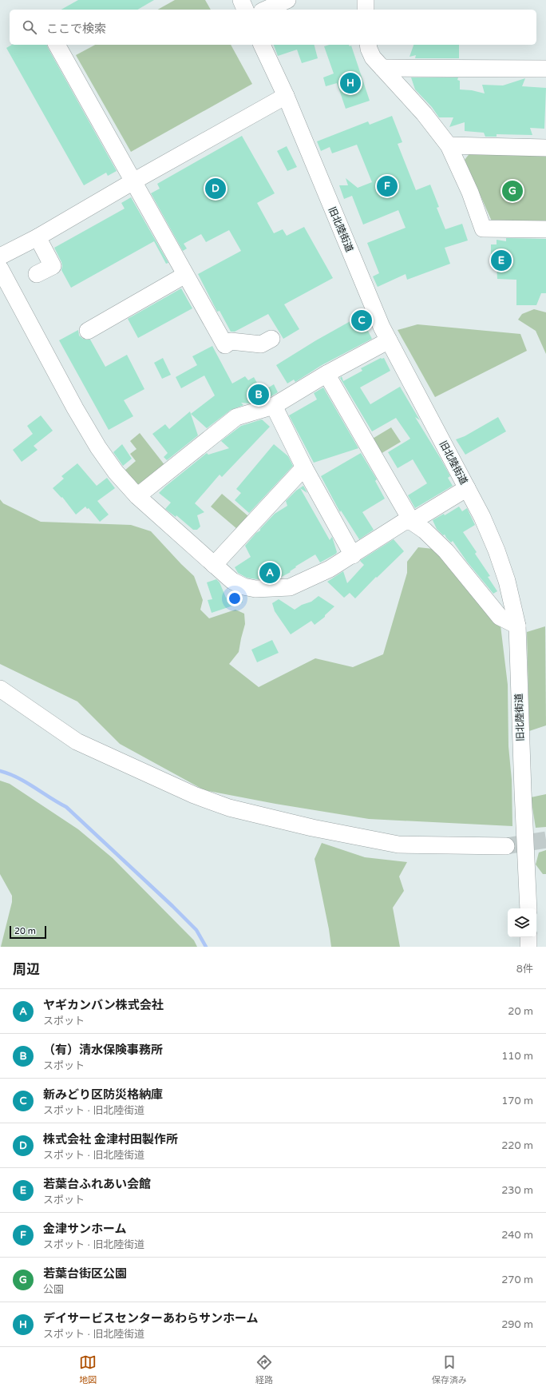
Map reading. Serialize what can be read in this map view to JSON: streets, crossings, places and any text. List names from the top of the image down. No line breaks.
{"streets":{"street":["旧北陸街道"]},"scale_bar":"20 m","page":{"search":"ここで検索","pins":["H","F","D","G","E","C","B","A"],"scale":"20 m","heading":["周辺","8件"],"list":[{"mark":"A","name":"ヤギカンバン株式会社","note":"スポット","value":"20 m"},{"mark":"B","name":"（有）清水保険事務所","note":"スポット","value":"110 m"},{"mark":"C","name":"新みどり区防災格納庫","note":"スポット · 旧北陸街道","value":"170 m"},{"mark":"D","name":"株式会社 金津村田製作所","note":"スポット · 旧北陸街道","value":"220 m"},{"mark":"E","name":"若葉台ふれあい会館","note":"スポット","value":"230 m"},{"mark":"F","name":"金津サンホーム","note":"スポット · 旧北陸街道","value":"240 m"},{"mark":"G","name":"若葉台街区公園","note":"公園","value":"270 m"},{"mark":"H","name":"デイサービスセンターあわらサンホーム","note":"スポット · 旧北陸街道","value":"290 m"}],"nav":["地図","経路","保存済み"]}}
